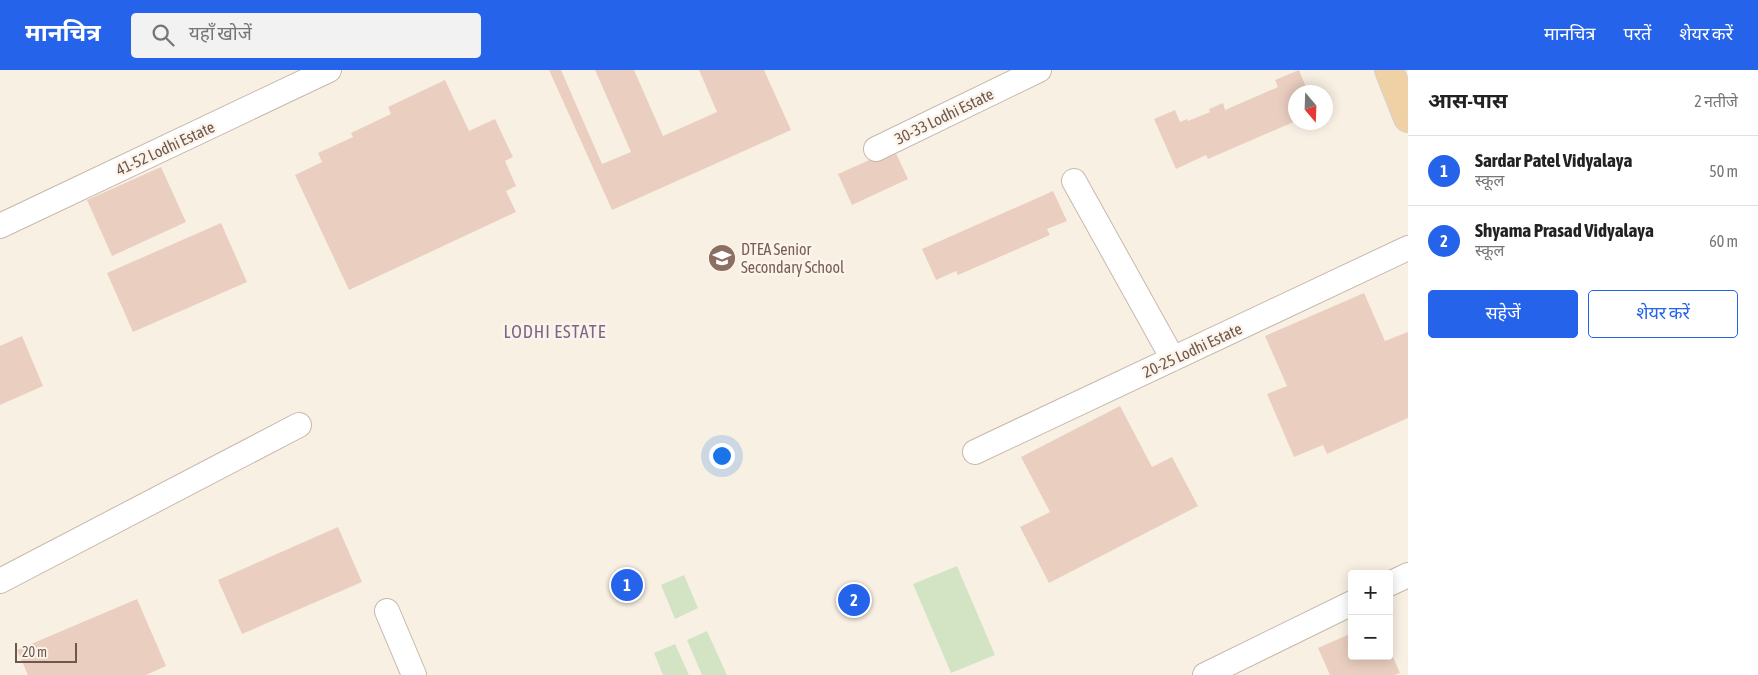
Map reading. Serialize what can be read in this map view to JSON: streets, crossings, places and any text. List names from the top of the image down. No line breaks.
{"streets":{"street":["30-33 Lodhi Estate","41-52 Lodhi Estate","20-25 Lodhi Estate"]},"districts":["LODHI ESTATE"],"places":{"school or university":["DTEA Senior Secondary School"]},"scale_bar":"20 m","north":"bottom","page":{"header":"मानचित्र","search":"यहाँ खोजें","nav":["मानचित्र","परतें","शेयर करें"],"heading":["आस-पास","2 नतीजे"],"list":[{"mark":"1","name":"Sardar Patel Vidyalaya","note":"स्कूल","value":"50 m"},{"mark":"2","name":"Shyama Prasad Vidyalaya","note":"स्कूल","value":"60 m"}],"buttons":["सहेजें","शेयर करें"],"pins":["1","2"],"map_buttons":["+","−"],"scale":"20 m"}}
